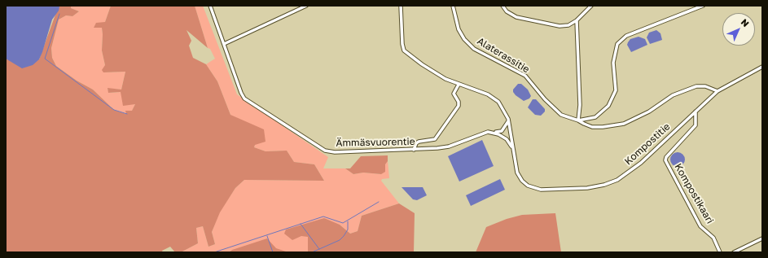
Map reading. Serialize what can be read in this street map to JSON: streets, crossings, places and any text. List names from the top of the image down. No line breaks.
{"streets":{"street":["Alaterassitie","Ämmäsvuorentie","Kompostitie","Kompostikaari"]},"crossings":[["Ämmäsvuorentie","Kompostitie"],["Kompostitie","Kompostikaari"]],"north":"top right"}
